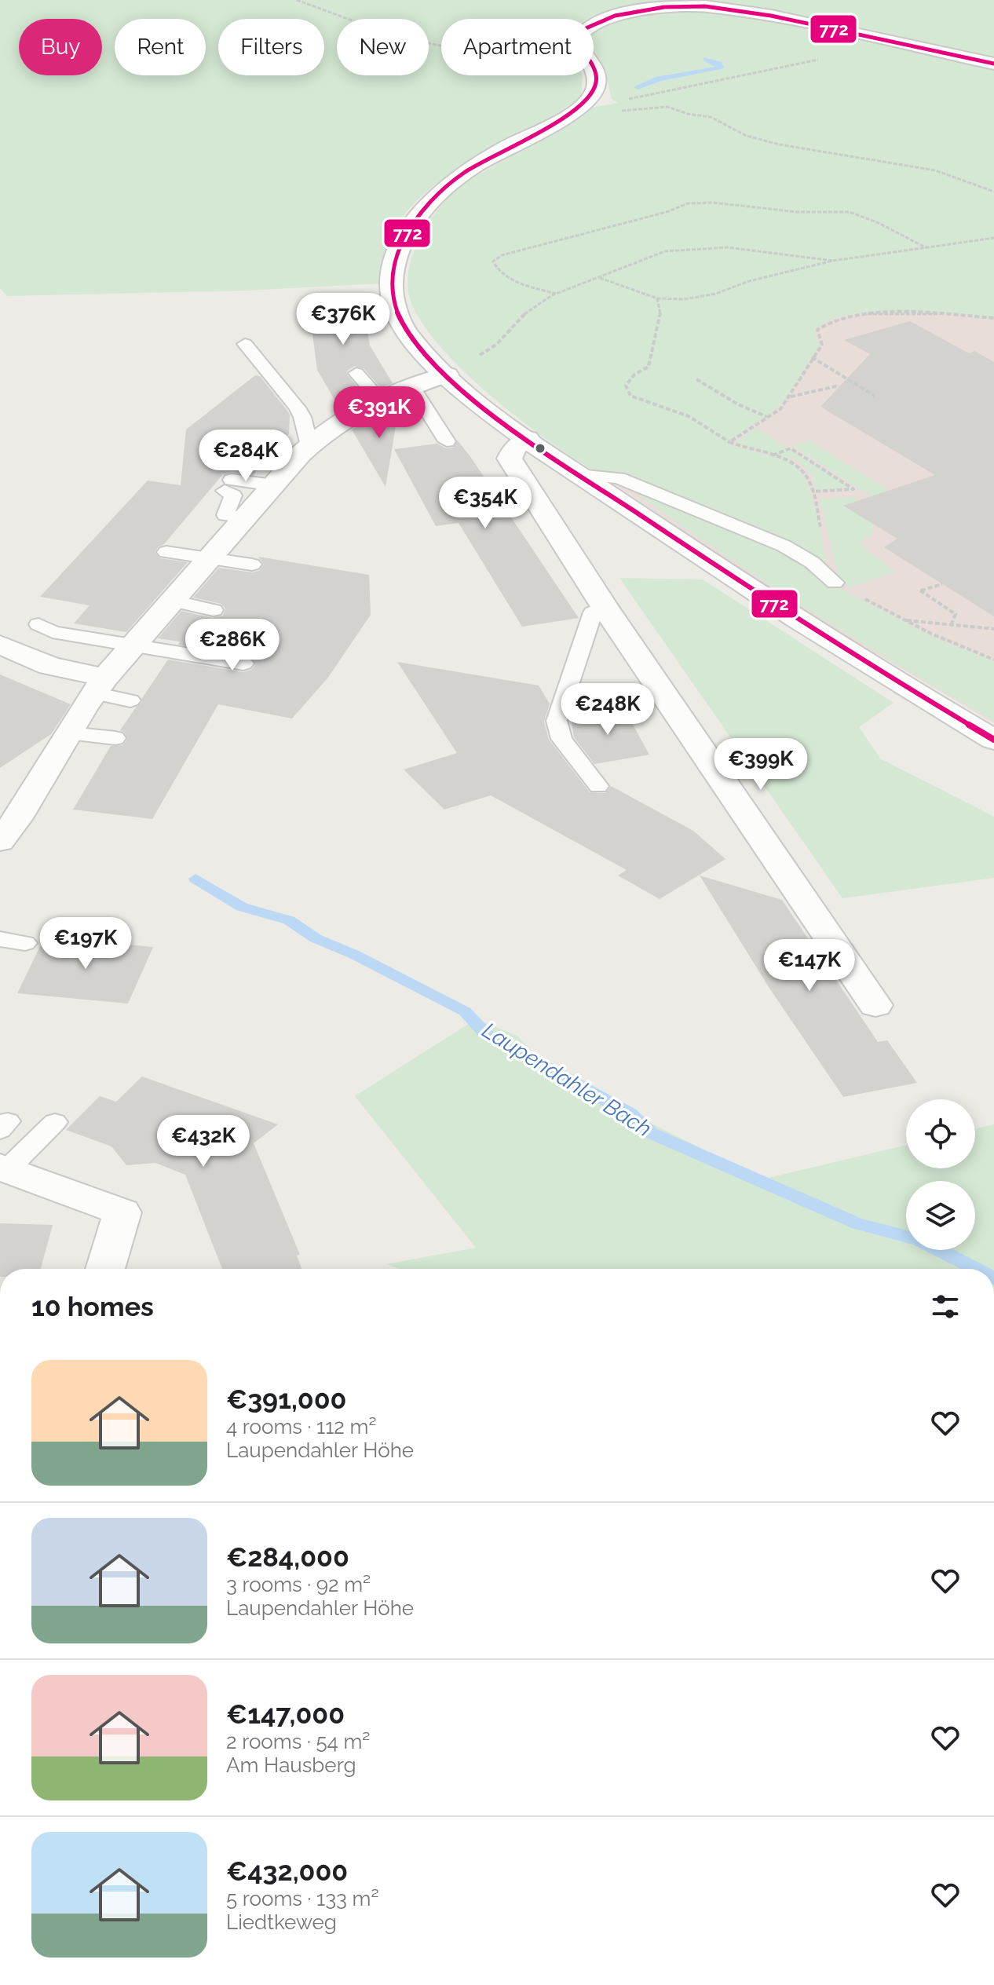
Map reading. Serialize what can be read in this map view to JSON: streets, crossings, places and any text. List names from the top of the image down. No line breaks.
{"water":["Laupendahler Bach"],"lines":["transit line 772"],"page":{"chip":["Buy","Rent","Filters","New","Apartment"],"price":["€376K","€391K","€284K","€354K","€286K","€248K","€399K","€197K","€147K","€432K"],"heading":"10 homes","list":[{"name":"€391,000","note":"4 rooms · 112 m² · Laupendahler Höhe"},{"name":"€284,000","note":"3 rooms · 92 m² · Laupendahler Höhe"},{"name":"€147,000","note":"2 rooms · 54 m² · Am Hausberg"},{"name":"€432,000","note":"5 rooms · 133 m² · Liedtkeweg"}]}}
